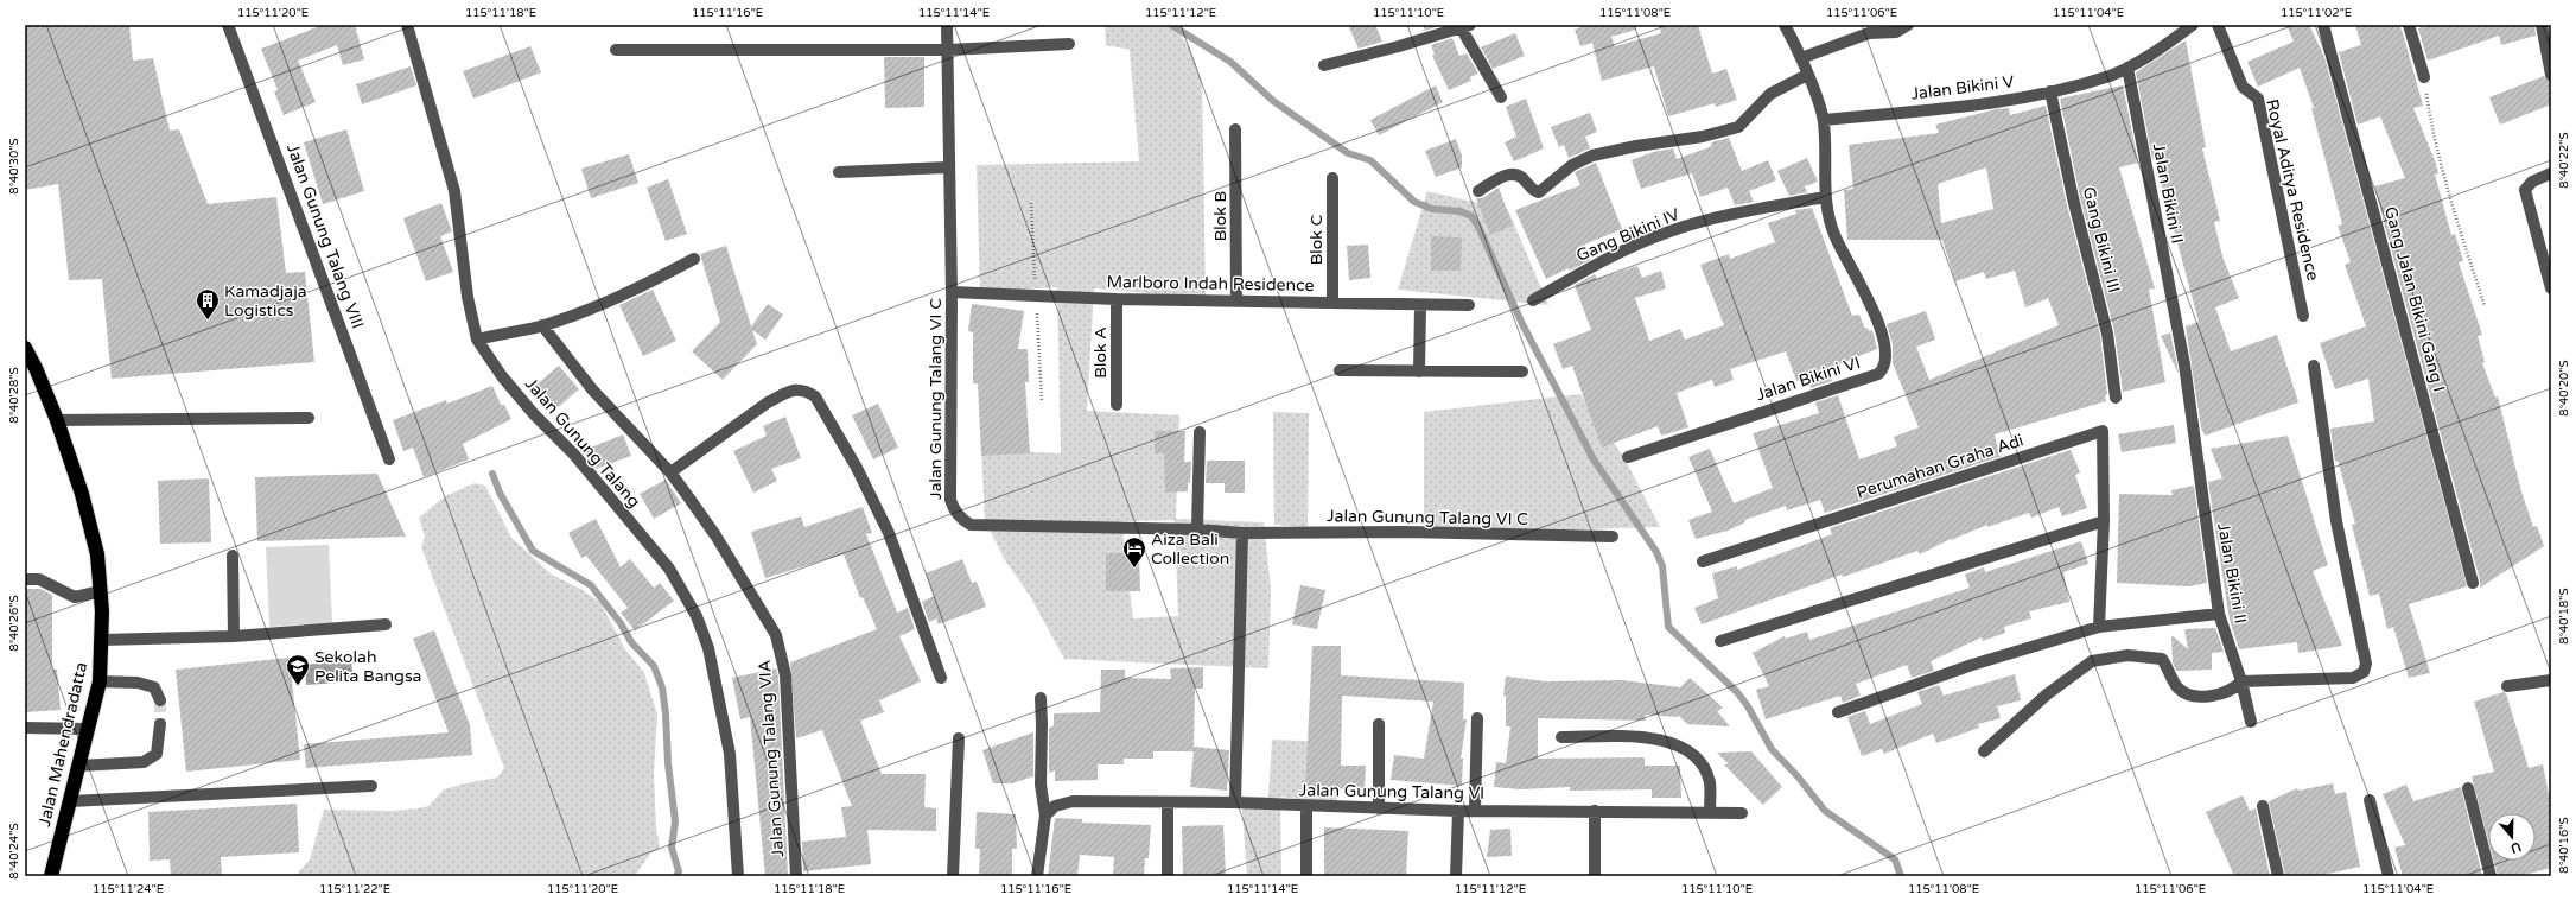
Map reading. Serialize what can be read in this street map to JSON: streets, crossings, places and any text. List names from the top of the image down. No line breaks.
{"streets":{"highway":["Jalan Mahendradatta"],"street":["Jalan Bikini V","Royal Aditya Residence","Jalan Bikini II","Blok B","Gang Bikini IV","Jalan Gunung Talang VIII","Blok C","Gang Bikini III","Marlboro Indah Residence","Gang Jalan Bikini Gang I","Blok A","Jalan Bikini VI","Jalan Gunung Talang VI C","Jalan Gunung Talang","Perumahan Graha Adi","Jalan Gunung Talang VIA","Jalan Gunung Talang VI"]},"crossings":[["Jalan Bikini V","Jalan Bikini II"],["Jalan Bikini V","Gang Bikini III"],["Jalan Bikini V","Jalan Bikini VI"],["Blok B","Marlboro Indah Residence"],["Gang Bikini IV","Jalan Bikini VI"],["Blok C","Marlboro Indah Residence"],["Marlboro Indah Residence","Blok A"],["Marlboro Indah Residence","Jalan Gunung Talang VI C"]],"places":{"building":["Kamadjaja Logistics"],"hotel":["Aiza Bali Collection"],"school or university":["Sekolah Pelita Bangsa"]},"north":"bottom","coordinates":["115°11'20\"E","115°11'18\"E","115°11'16\"E","115°11'14\"E","115°11'12\"E","115°11'10\"E","115°11'08\"E","115°11'06\"E","115°11'04\"E","115°11'02\"E","8°40'22\"S","8°40'30\"S","8°40'20\"S","8°40'28\"S","8°40'18\"S","8°40'26\"S","8°40'16\"S","8°40'24\"S","115°11'24\"E","115°11'22\"E"]}
